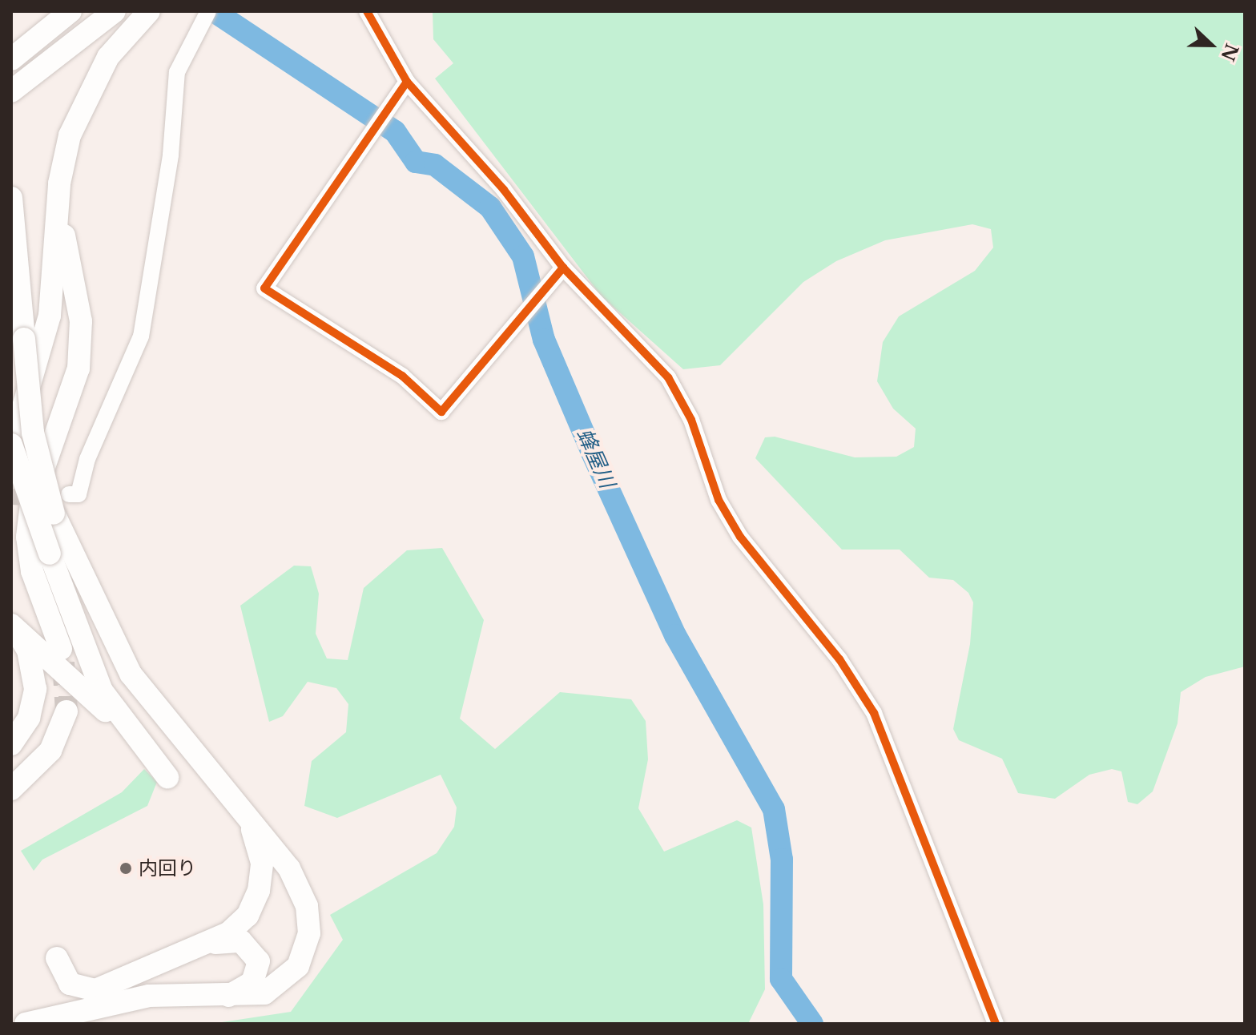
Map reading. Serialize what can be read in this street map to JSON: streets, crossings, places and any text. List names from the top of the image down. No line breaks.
{"water":["蜂屋川"],"places":["内回り"],"north":"right"}
